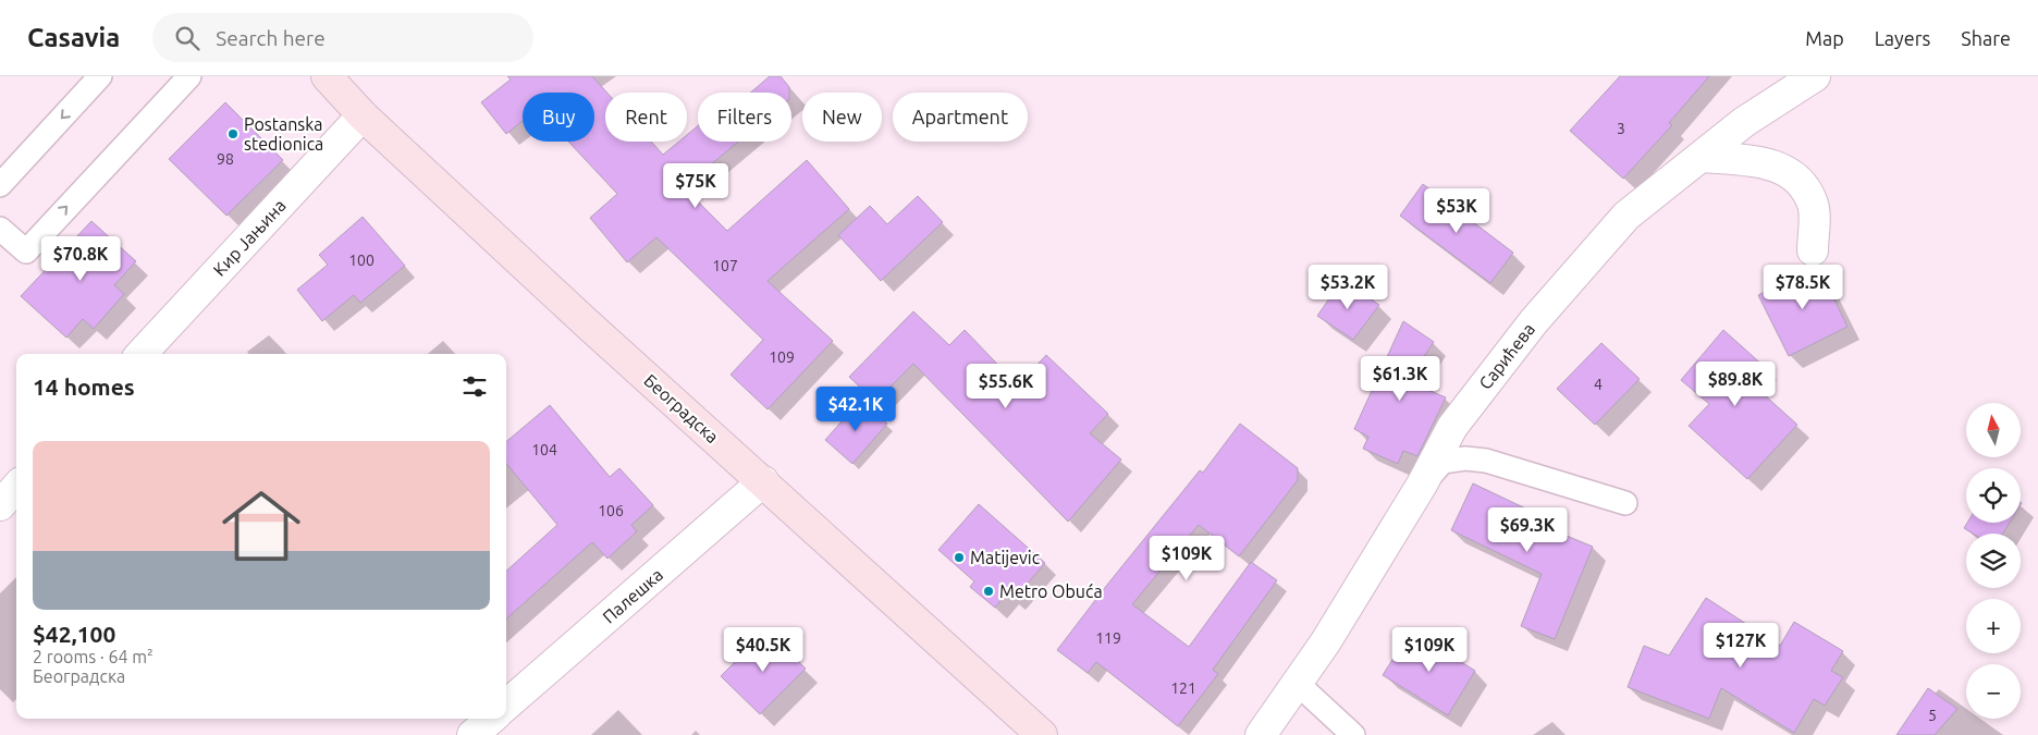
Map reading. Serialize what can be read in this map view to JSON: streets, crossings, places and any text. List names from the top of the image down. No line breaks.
{"streets":{"main road":["Београдска"],"street":["Кир Јањина","Сарићева","Палешка"]},"crossings":[["Кир Јањина","Београдска"],["Београдска","Палешка"]],"places":["Postanska stedionica","Matijevic","Metro Obuća"],"house_numbers":["3","98","100","107","109","4","104","106","119","121","5"],"north":"top","page":{"header":"Casavia","search":"Search here","nav":["Map","Layers","Share"],"chip":["Buy","Rent","Filters","New","Apartment"],"price":["$75K","$53K","$70.8K","$53.2K","$78.5K","$61.3K","$89.8K","$55.6K","$42.1K","$69.3K","$109K","$127K","$40.5K","$109K"],"heading":"14 homes","map_buttons":["+","−"],"list":[{"name":"$42,100","note":"2 rooms · 64 m² · Београдска"}]}}
